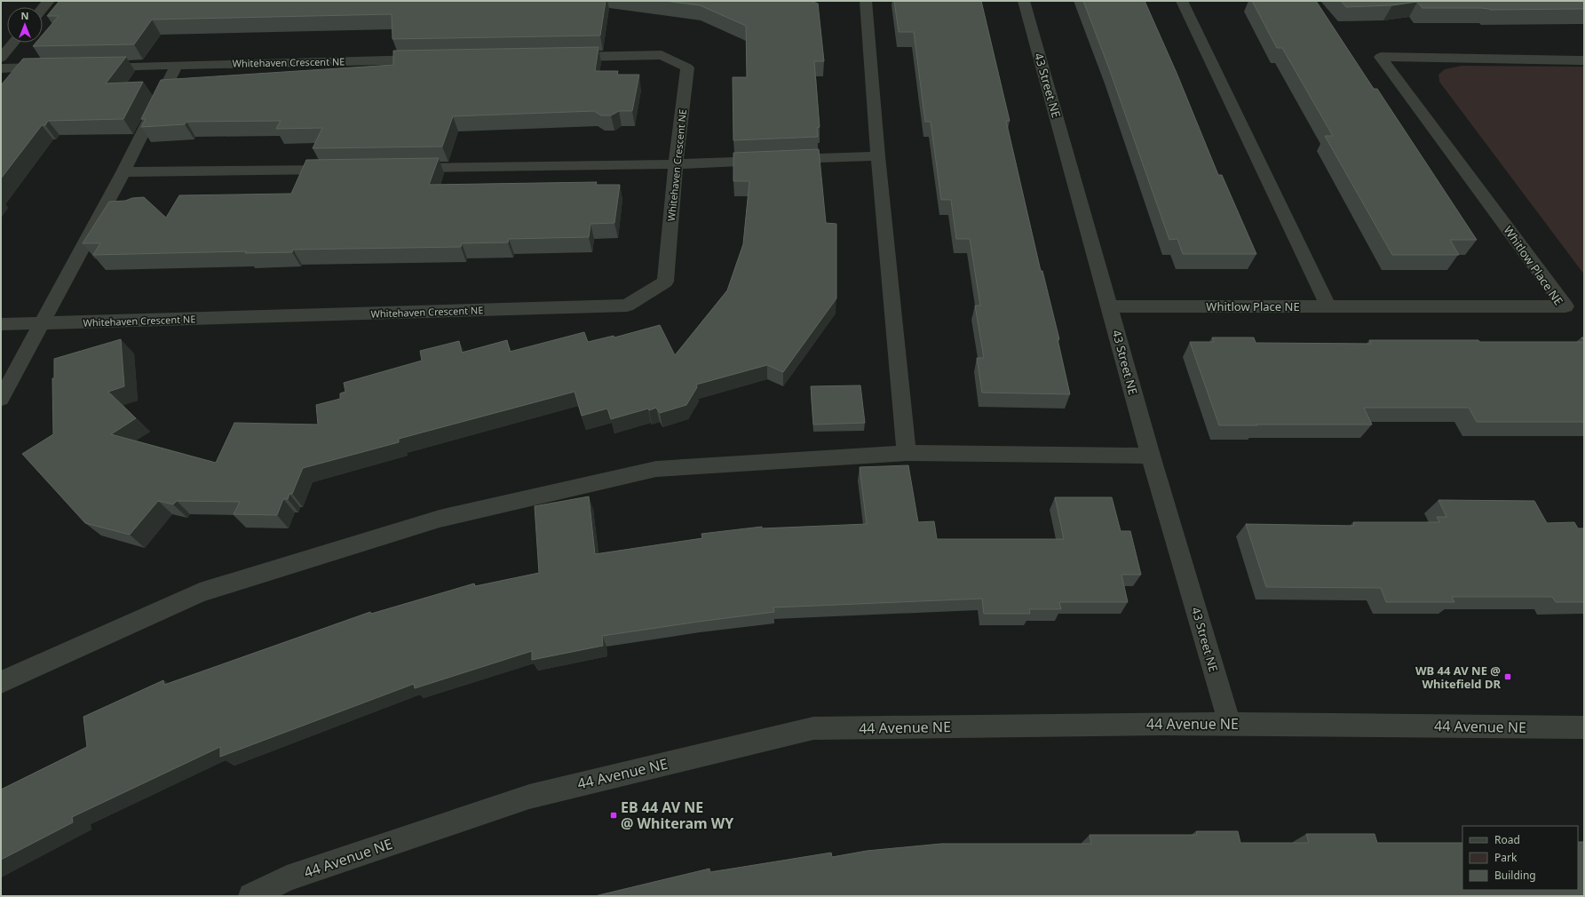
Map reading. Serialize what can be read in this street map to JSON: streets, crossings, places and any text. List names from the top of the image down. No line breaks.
{"streets":{"street":["Whitehaven Crescent NE","43 Street NE","Whitlow Place NE","44 Avenue NE"]},"crossings":[["43 Street NE","Whitlow Place NE"],["43 Street NE","44 Avenue NE"]],"places":{"transit":["WB 44 AV NE @ Whitefield DR","EB 44 AV NE @ Whiteram WY"]},"legend":["Road","Park","Building"],"north":"top"}
